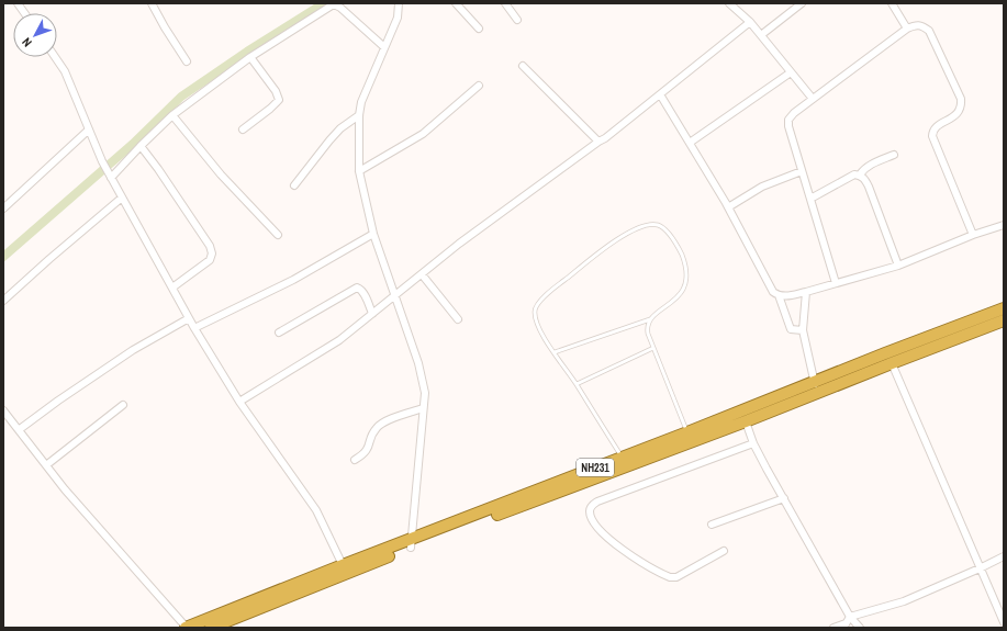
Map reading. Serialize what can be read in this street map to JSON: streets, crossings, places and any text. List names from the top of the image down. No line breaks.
{"streets":{"highway":["NH231"]},"north":"bottom left"}
